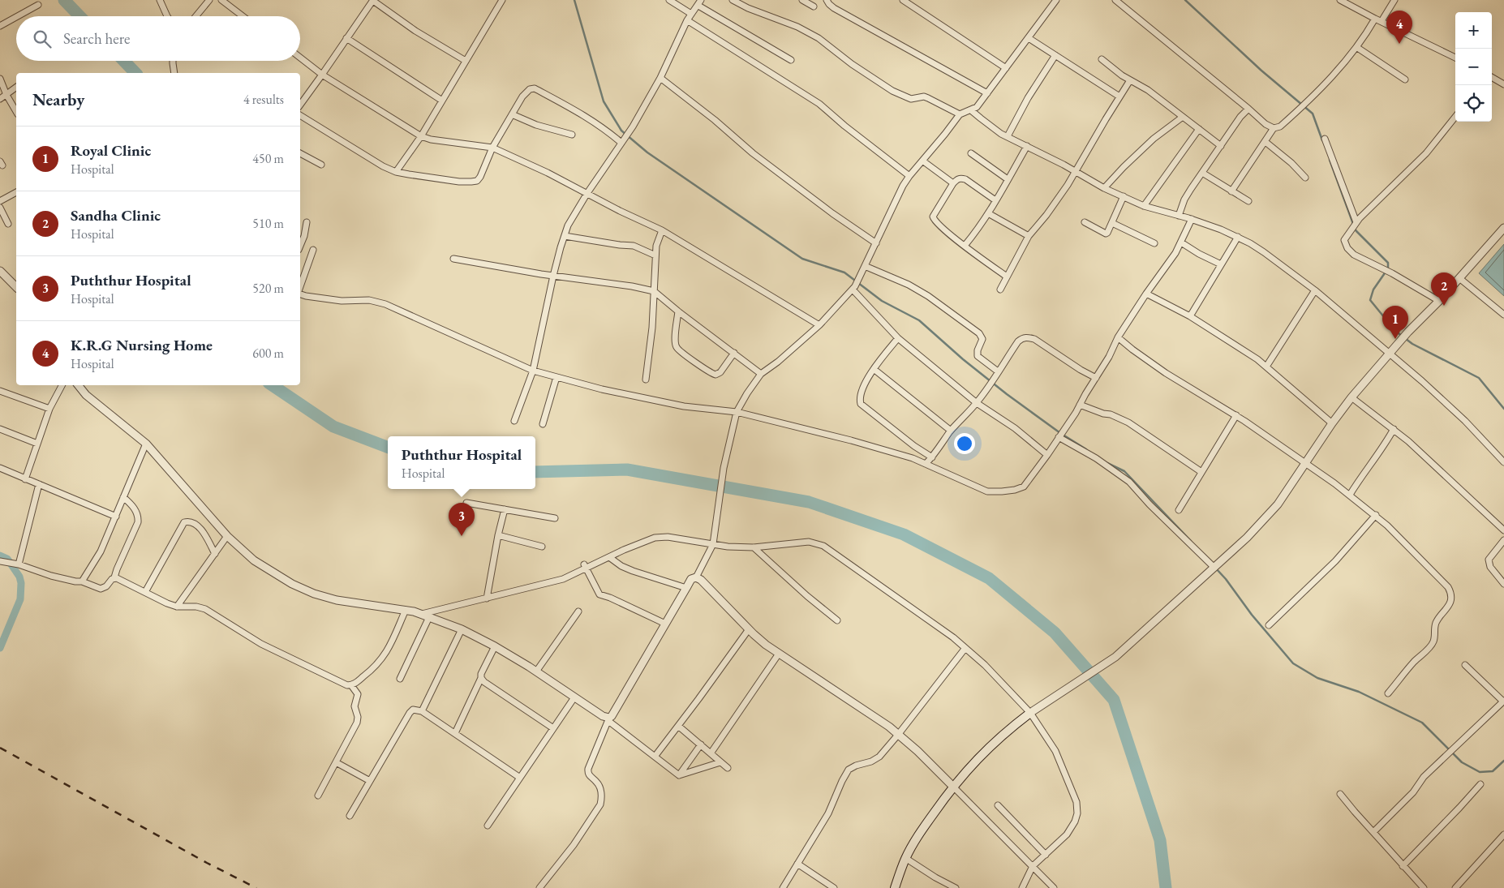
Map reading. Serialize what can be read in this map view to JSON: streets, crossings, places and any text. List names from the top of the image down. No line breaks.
{"page":{"pins":["4","2","1","3"],"map_buttons":["+","−"],"search":"Search here","heading":["Nearby","4 results"],"list":[{"mark":"1","name":"Royal Clinic","note":"Hospital","value":"450 m"},{"mark":"2","name":"Sandha Clinic","note":"Hospital","value":"510 m"},{"mark":"3","name":"Puththur Hospital","note":"Hospital","value":"520 m"},{"mark":"4","name":"K.R.G Nursing Home","note":"Hospital","value":"600 m"}],"popup":["Puththur Hospital","Hospital"]}}
